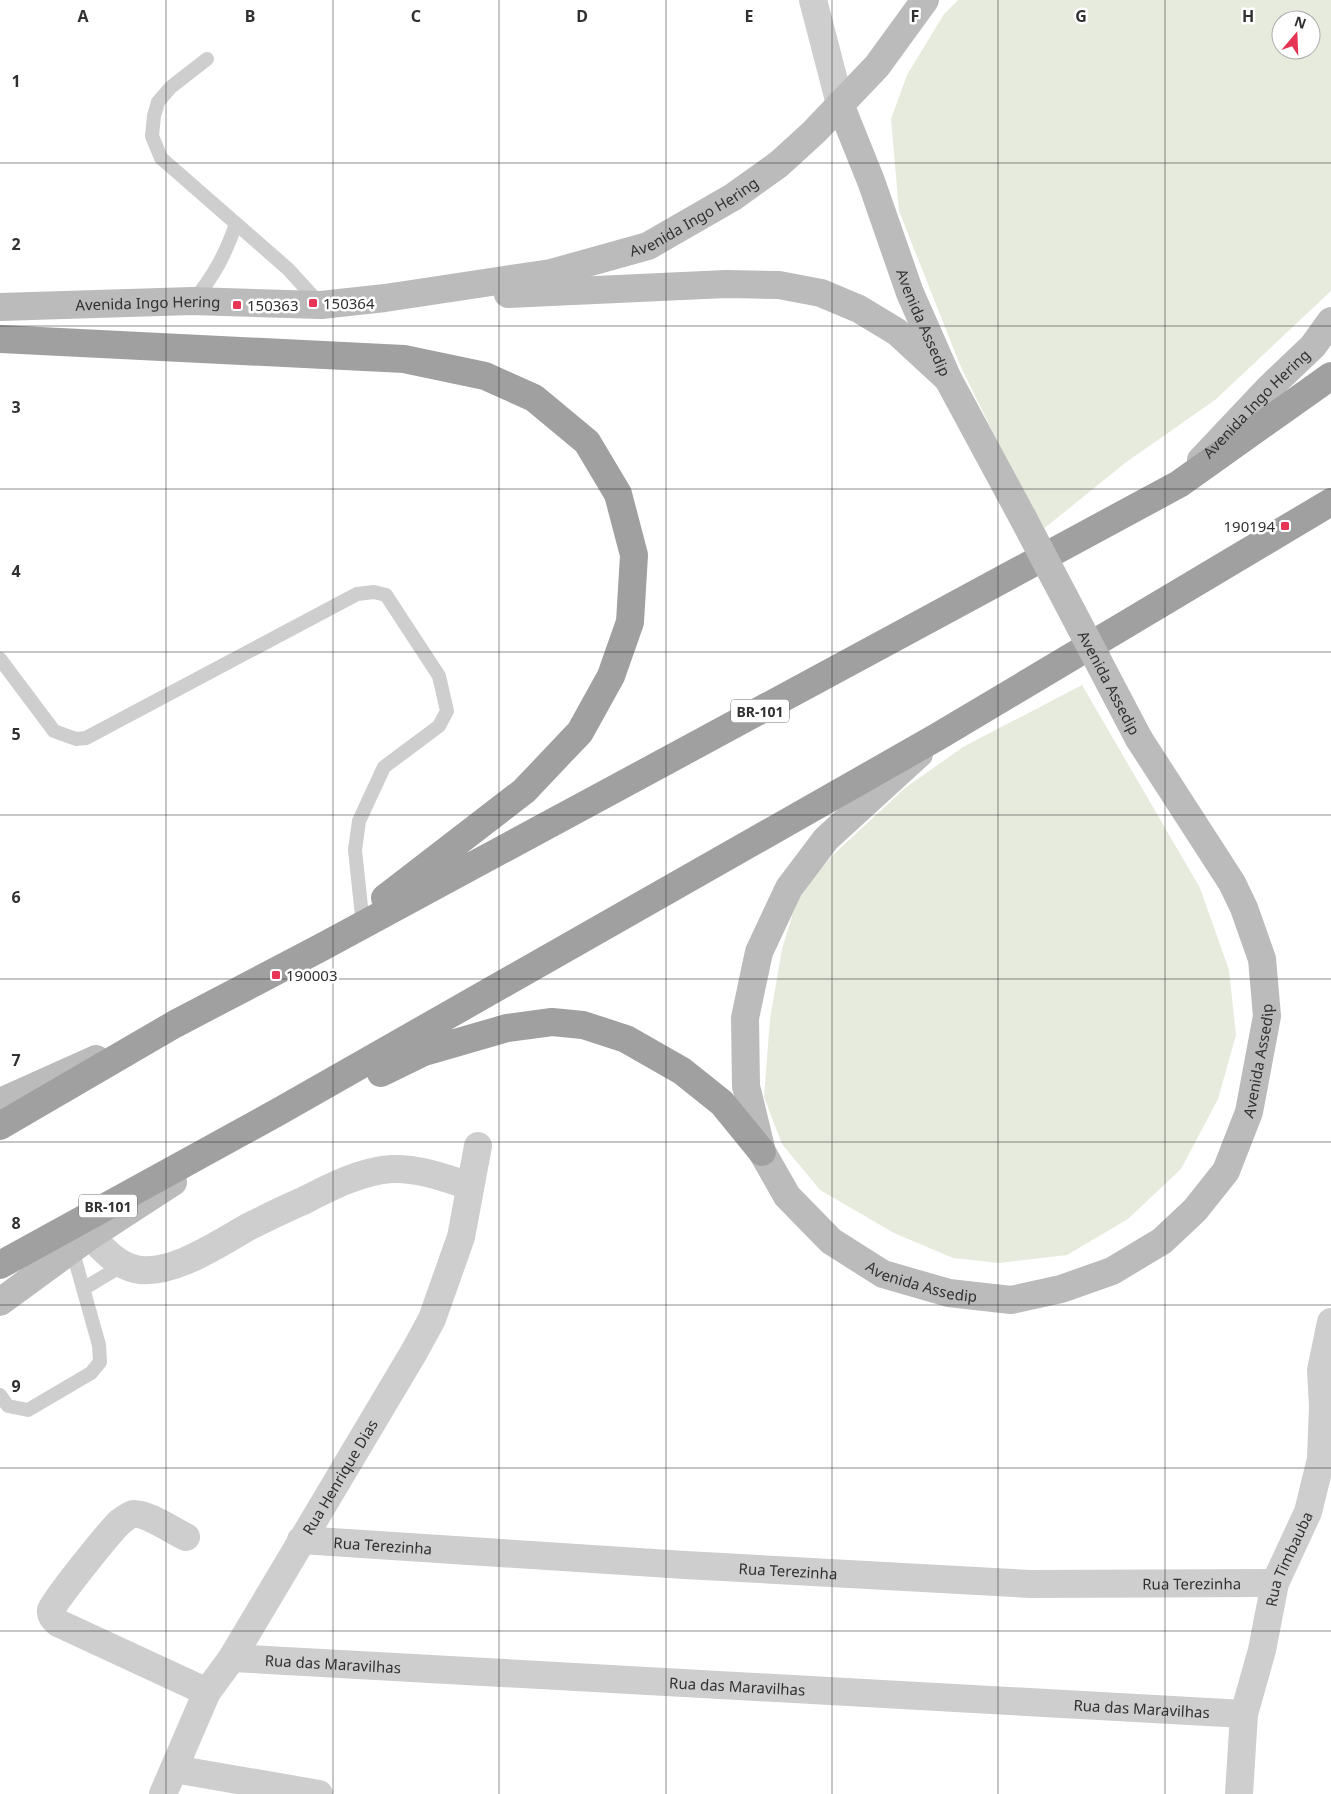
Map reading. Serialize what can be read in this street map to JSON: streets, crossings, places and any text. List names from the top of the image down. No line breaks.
{"streets":{"highway":["BR-101"],"main road":["Avenida Ingo Hering","Avenida Assedip"],"street":["Rua Henrique Dias","Rua Terezinha","Rua Timbauba","Rua das Maravilhas"]},"crossings":[["Avenida Ingo Hering","Avenida Assedip"],["Avenida Ingo Hering","BR-101"],["Avenida Assedip","BR-101"],["Rua Henrique Dias","Rua Terezinha"],["Rua Henrique Dias","Rua das Maravilhas"],["Rua Terezinha","Rua Timbauba"],["Rua Timbauba","Rua das Maravilhas"]],"places":{"transit":["150364","150363","190194","190003"]},"north":"top","grid":{"columns":["A","B","C","D","E","F","G","H"],"rows":["1","2","3","4","5","6","7","8","9"]}}
